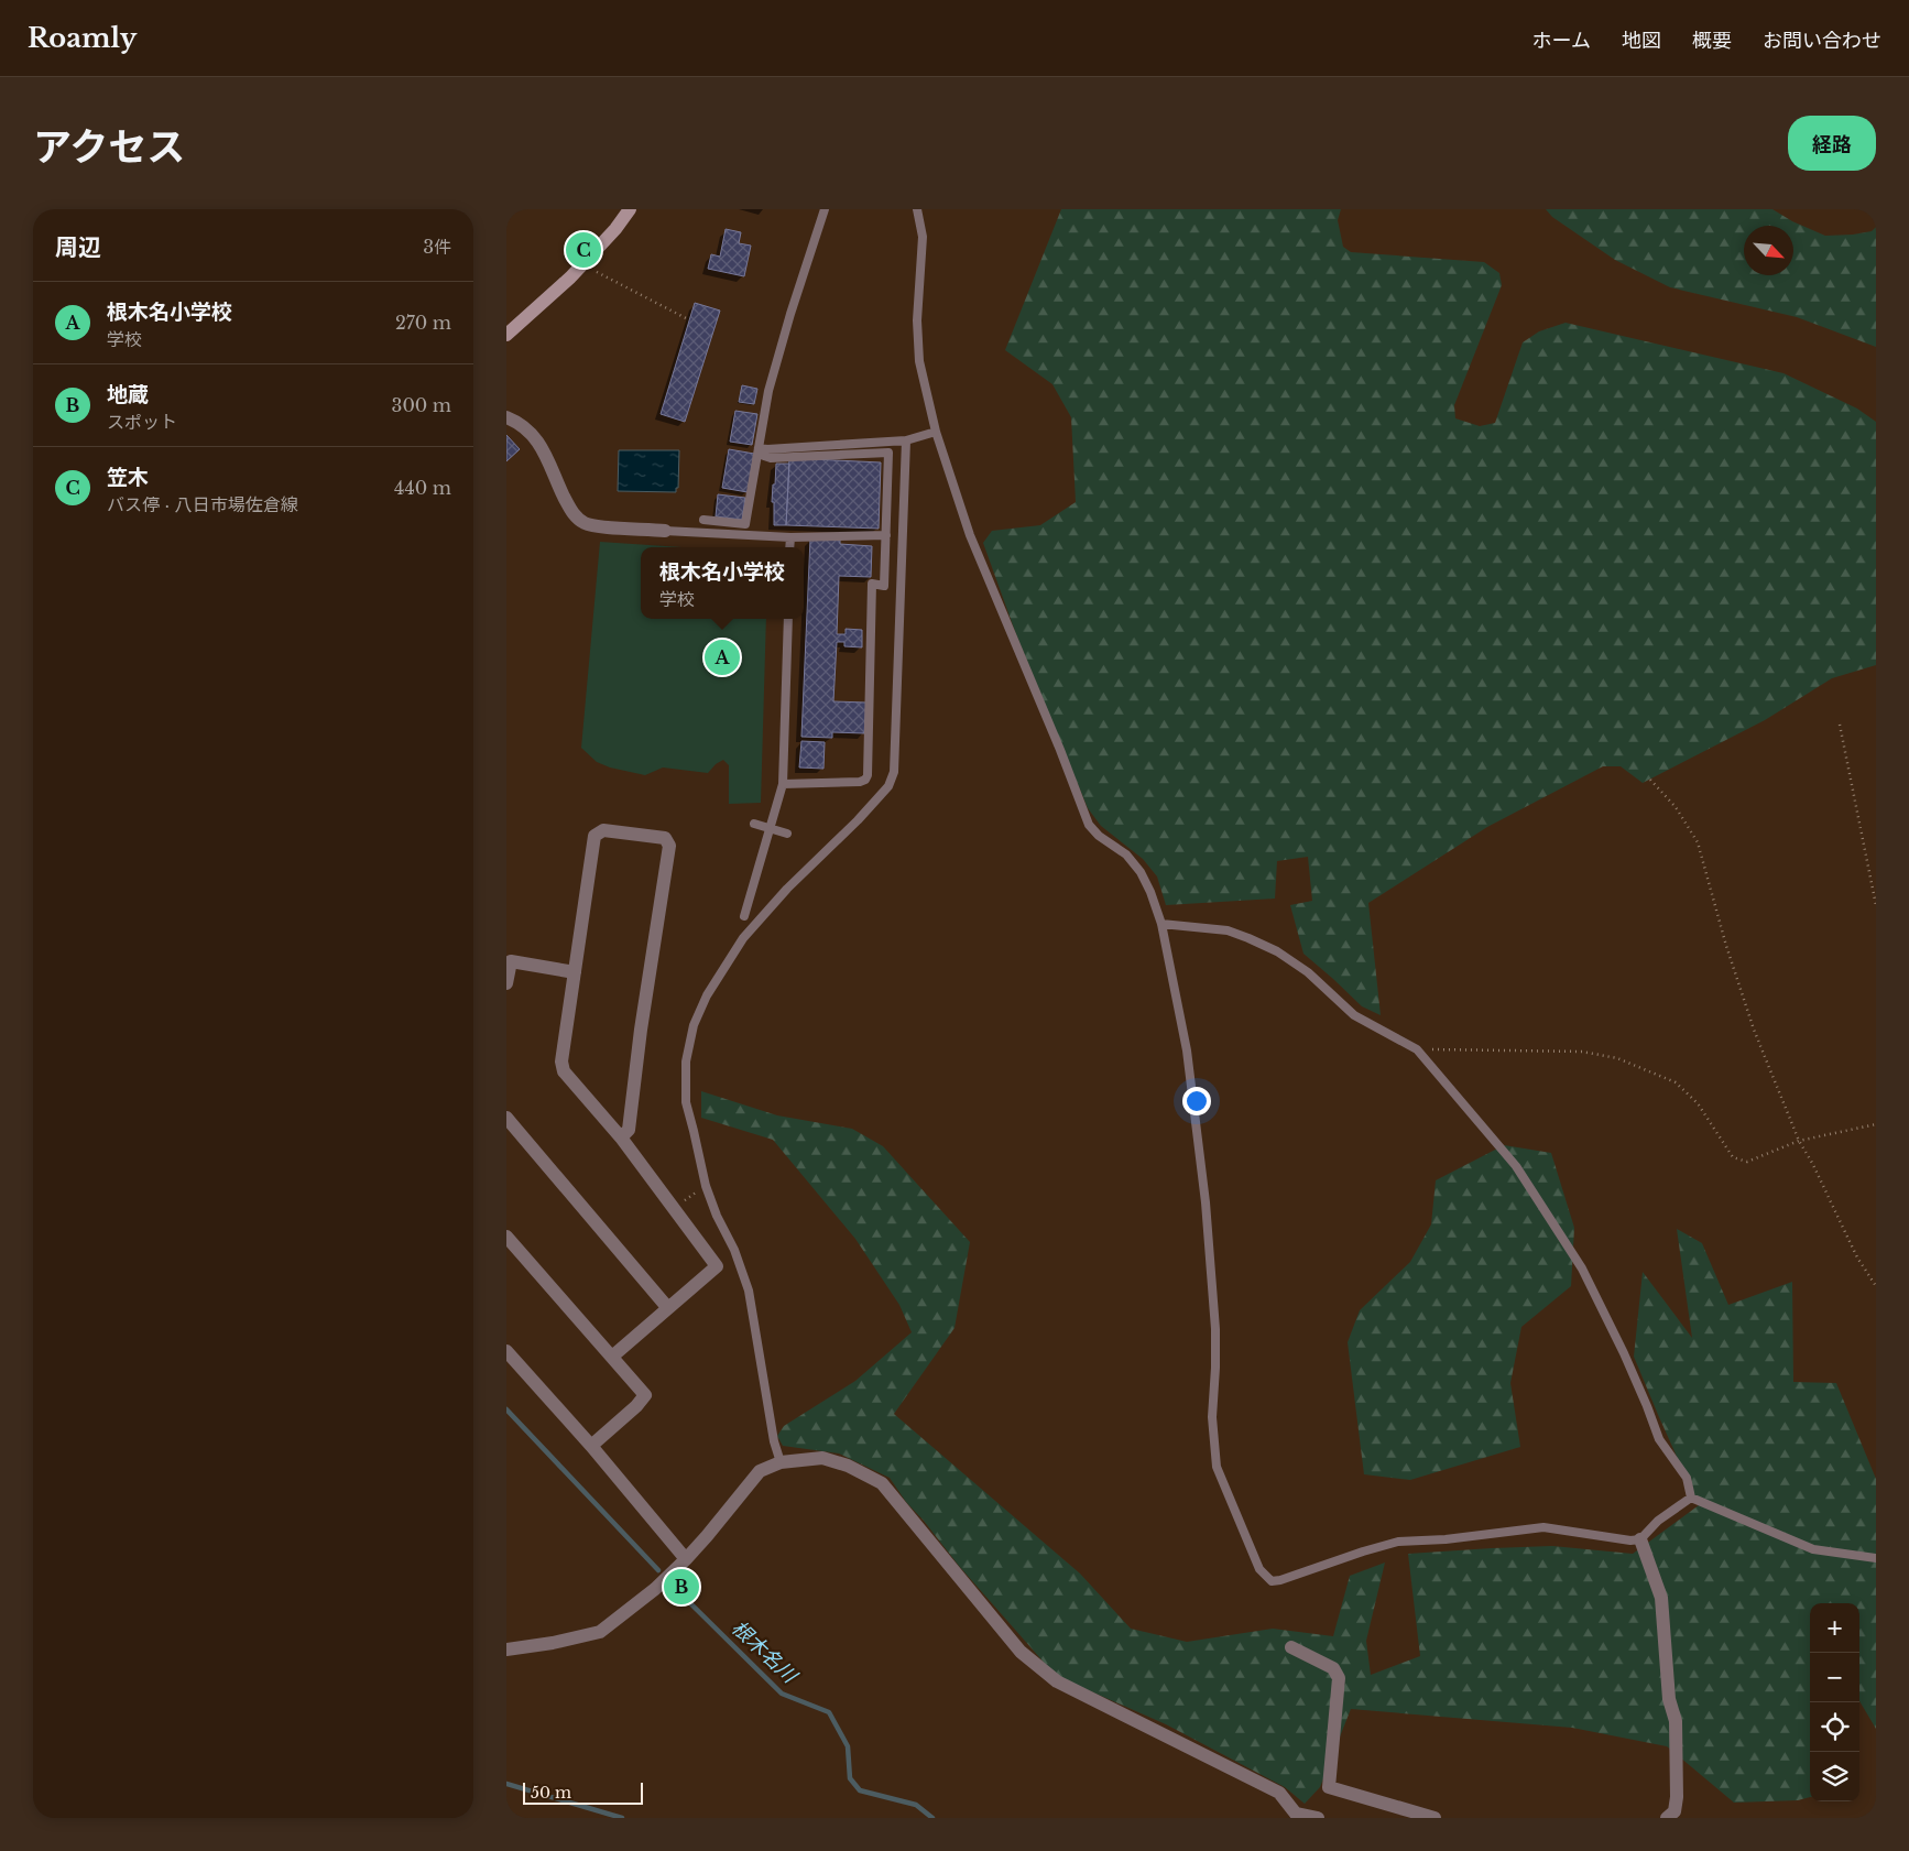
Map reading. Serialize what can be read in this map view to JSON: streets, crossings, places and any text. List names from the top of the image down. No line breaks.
{"water":["根木名川"],"scale_bar":"50 m","north":"bottom right","page":{"header":"Roamly","nav":["ホーム","地図","概要","お問い合わせ"],"title":"アクセス","buttons":"経路","heading":["周辺","3件"],"pins":["C","A","B"],"list":[{"mark":"A","name":"根木名小学校","note":"学校","value":"270 m"},{"mark":"B","name":"地蔵","note":"スポット","value":"300 m"},{"mark":"C","name":"笠木","note":"バス停 · 八日市場佐倉線","value":"440 m"}],"popup":["根木名小学校","学校"],"map_buttons":["+","−"],"scale":"50 m"}}
